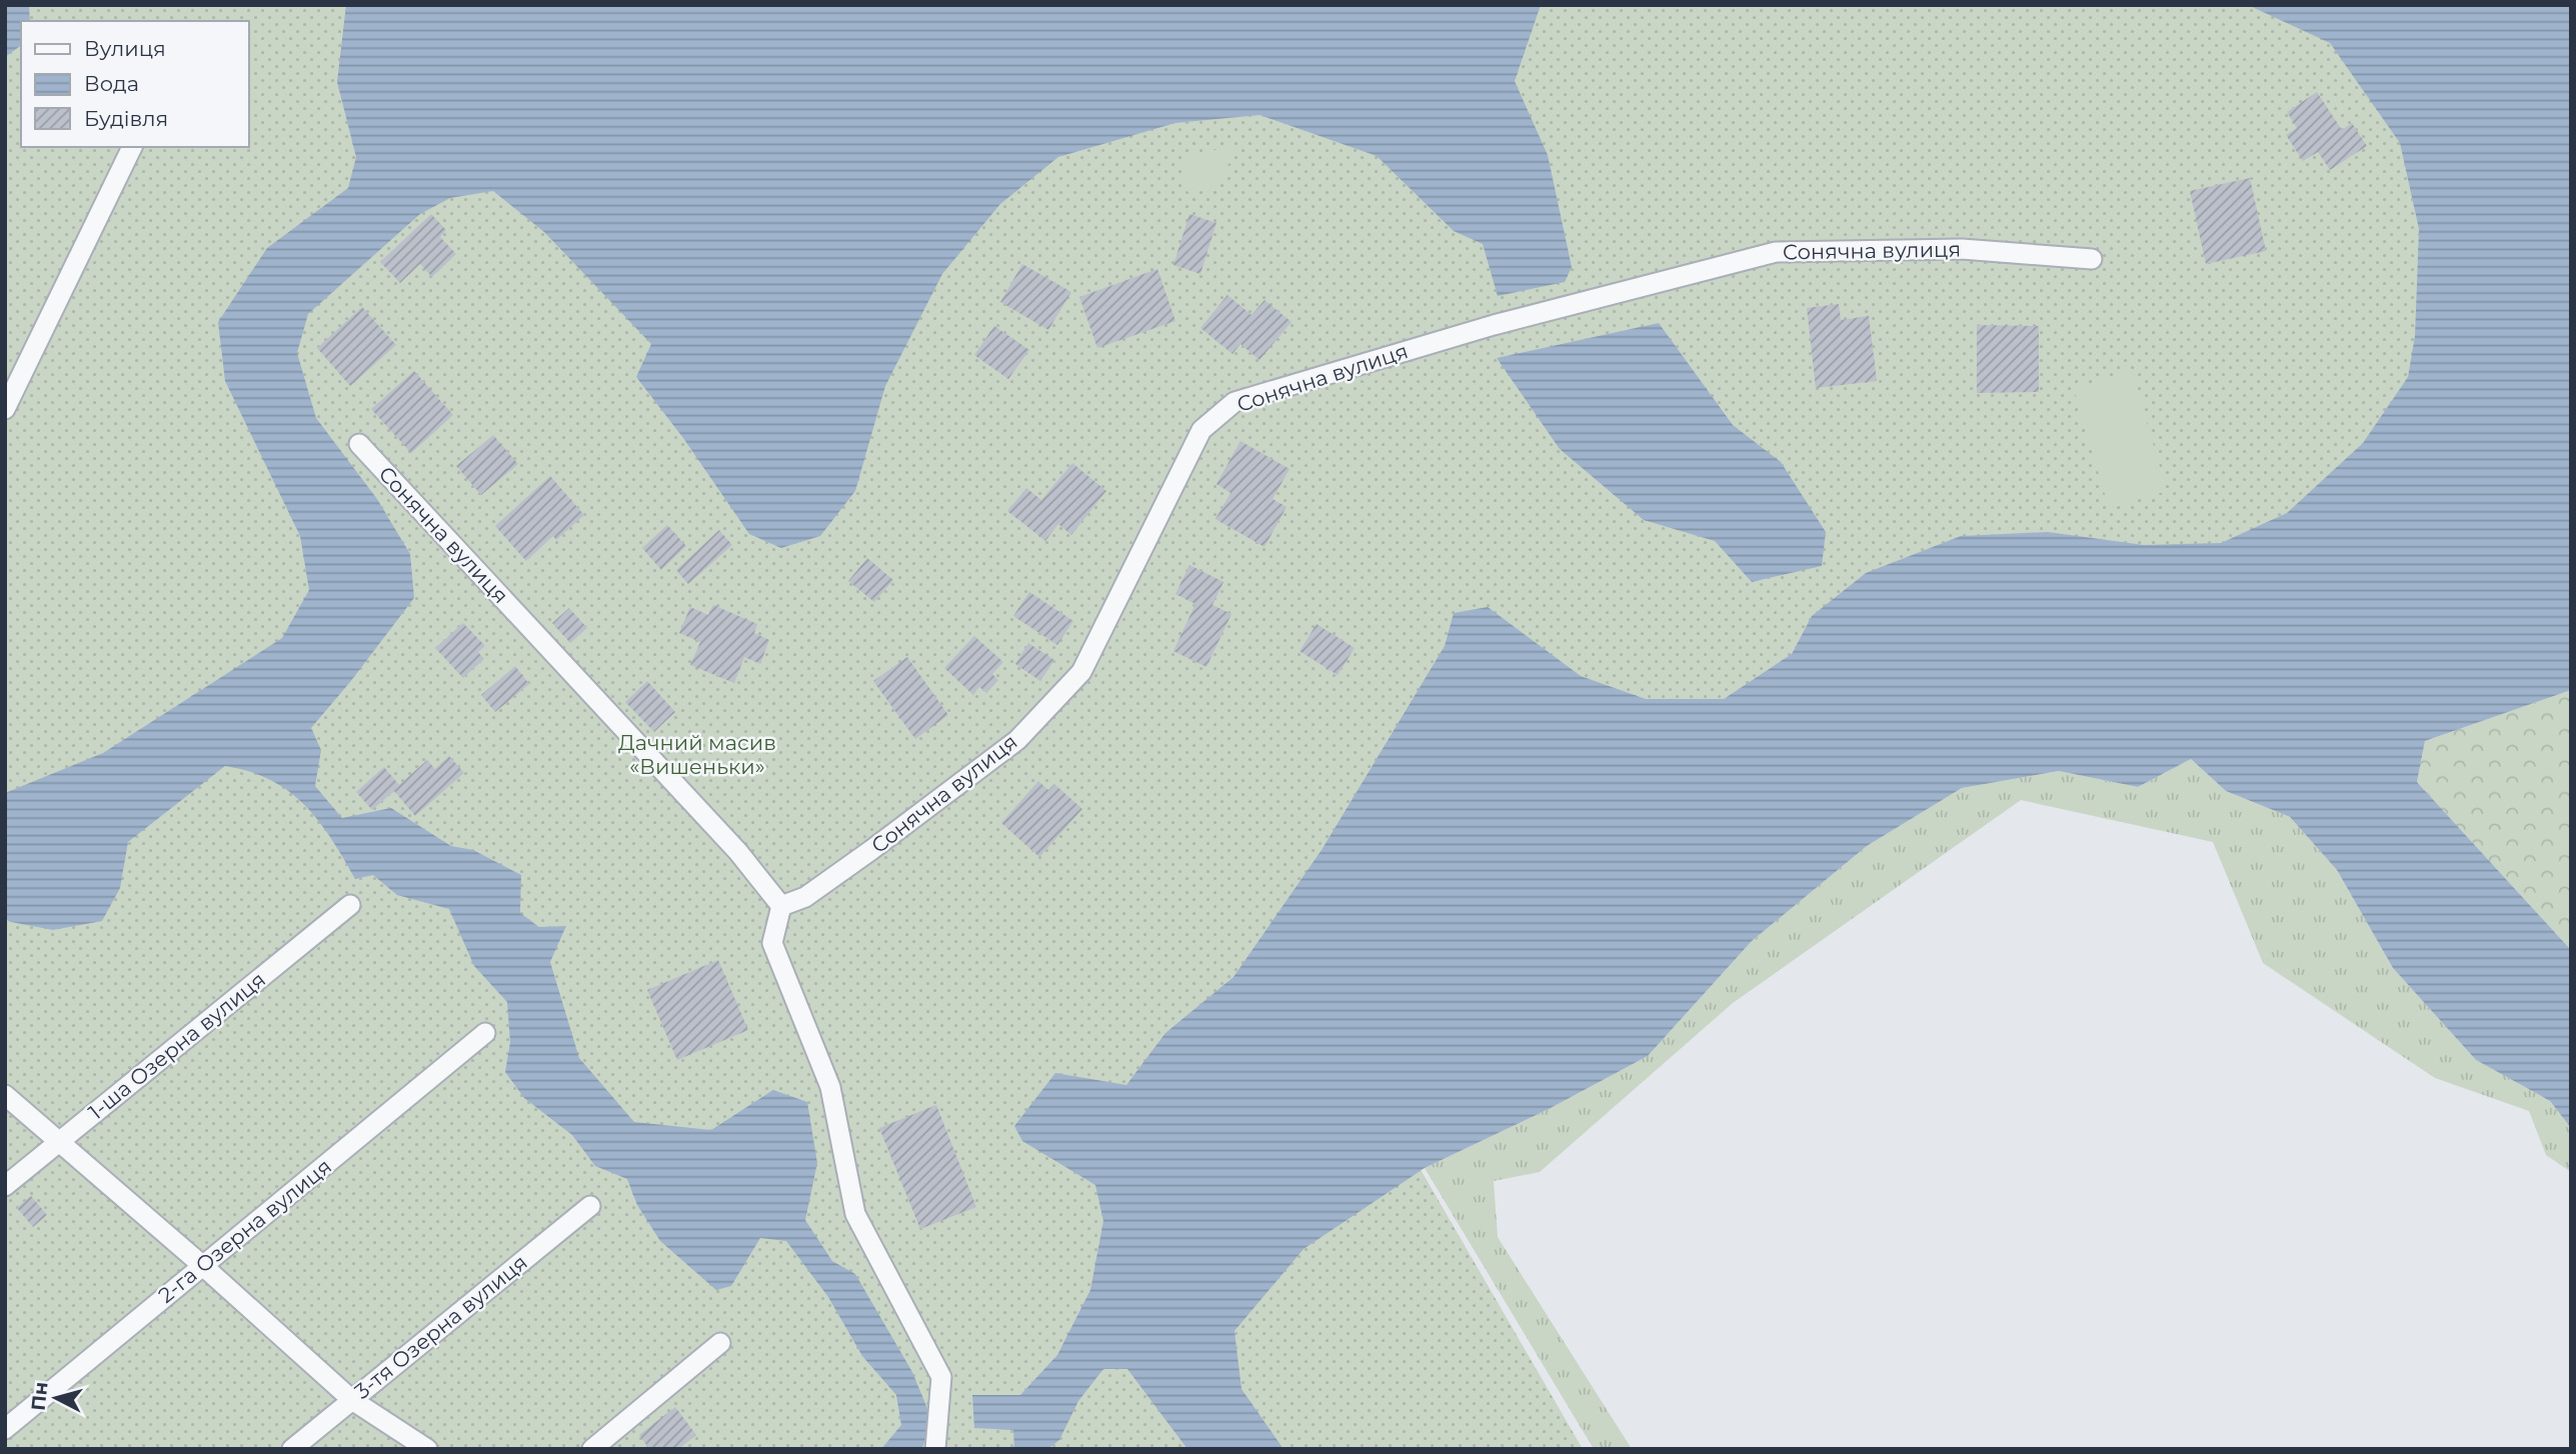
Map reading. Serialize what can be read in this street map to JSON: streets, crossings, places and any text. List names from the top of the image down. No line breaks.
{"streets":{"street":["Сонячна вулиця","1-ша Озерна вулиця","2-га Озерна вулиця","3-тя Озерна вулиця"]},"parks":["Дачний масив «Вишеньки»"],"legend":["Вулиця","Вода","Будівля"],"north":"left"}
